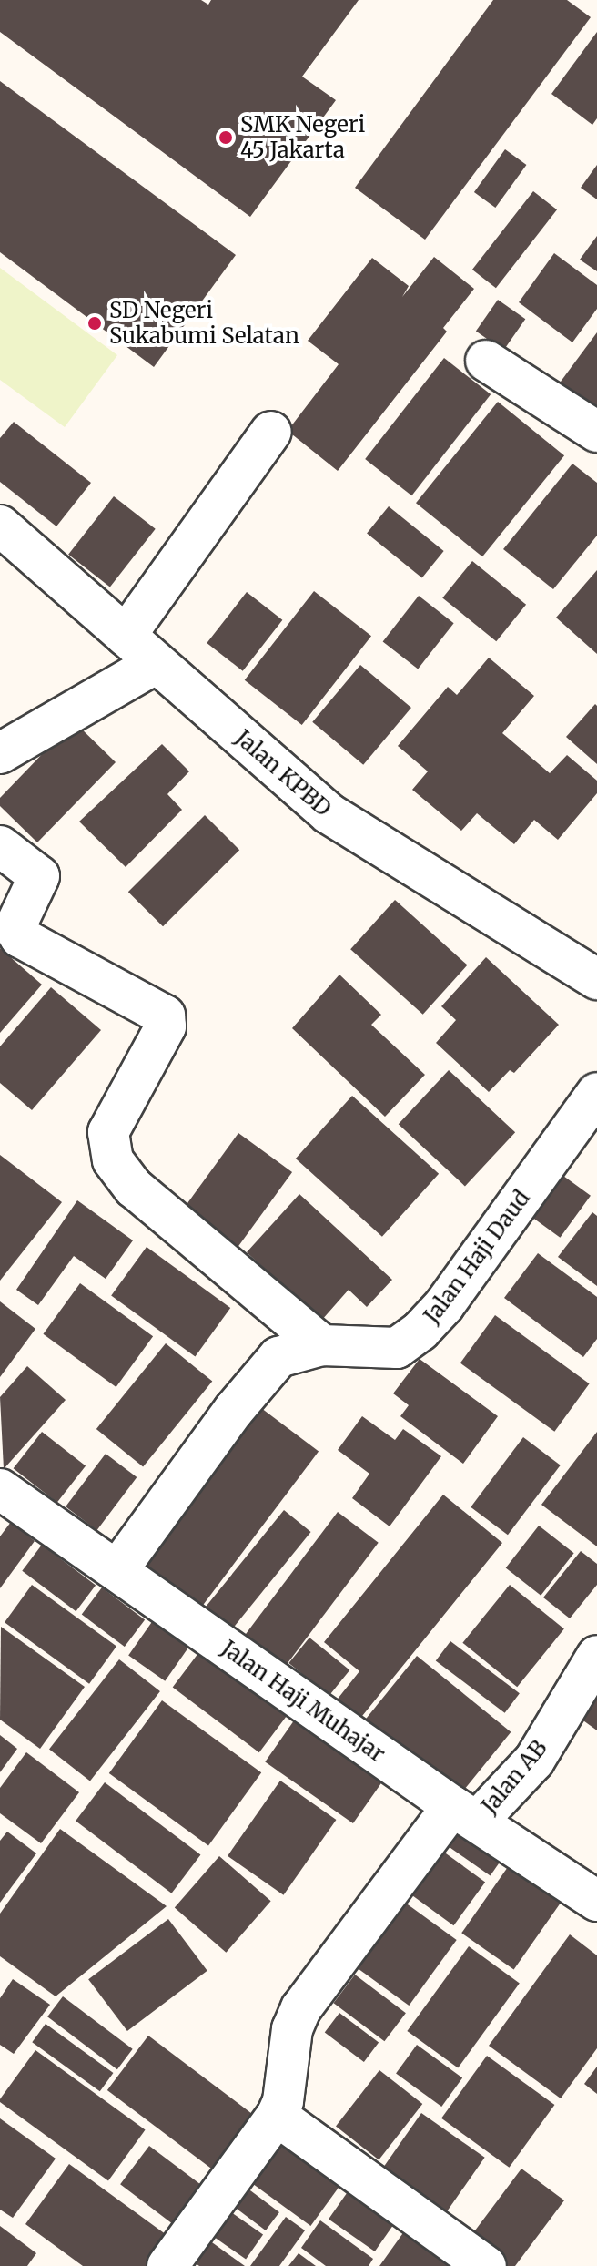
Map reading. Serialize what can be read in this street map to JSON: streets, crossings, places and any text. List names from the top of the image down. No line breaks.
{"streets":{"street":["Jalan KPBD","Jalan Haji Daud","Jalan Haji Muhajar","Jalan AB"]},"crossings":[["Jalan Haji Daud","Jalan Haji Muhajar"],["Jalan Haji Muhajar","Jalan AB"]],"places":["SMK Negeri 45 Jakarta","SD Negeri Sukabumi Selatan"]}
